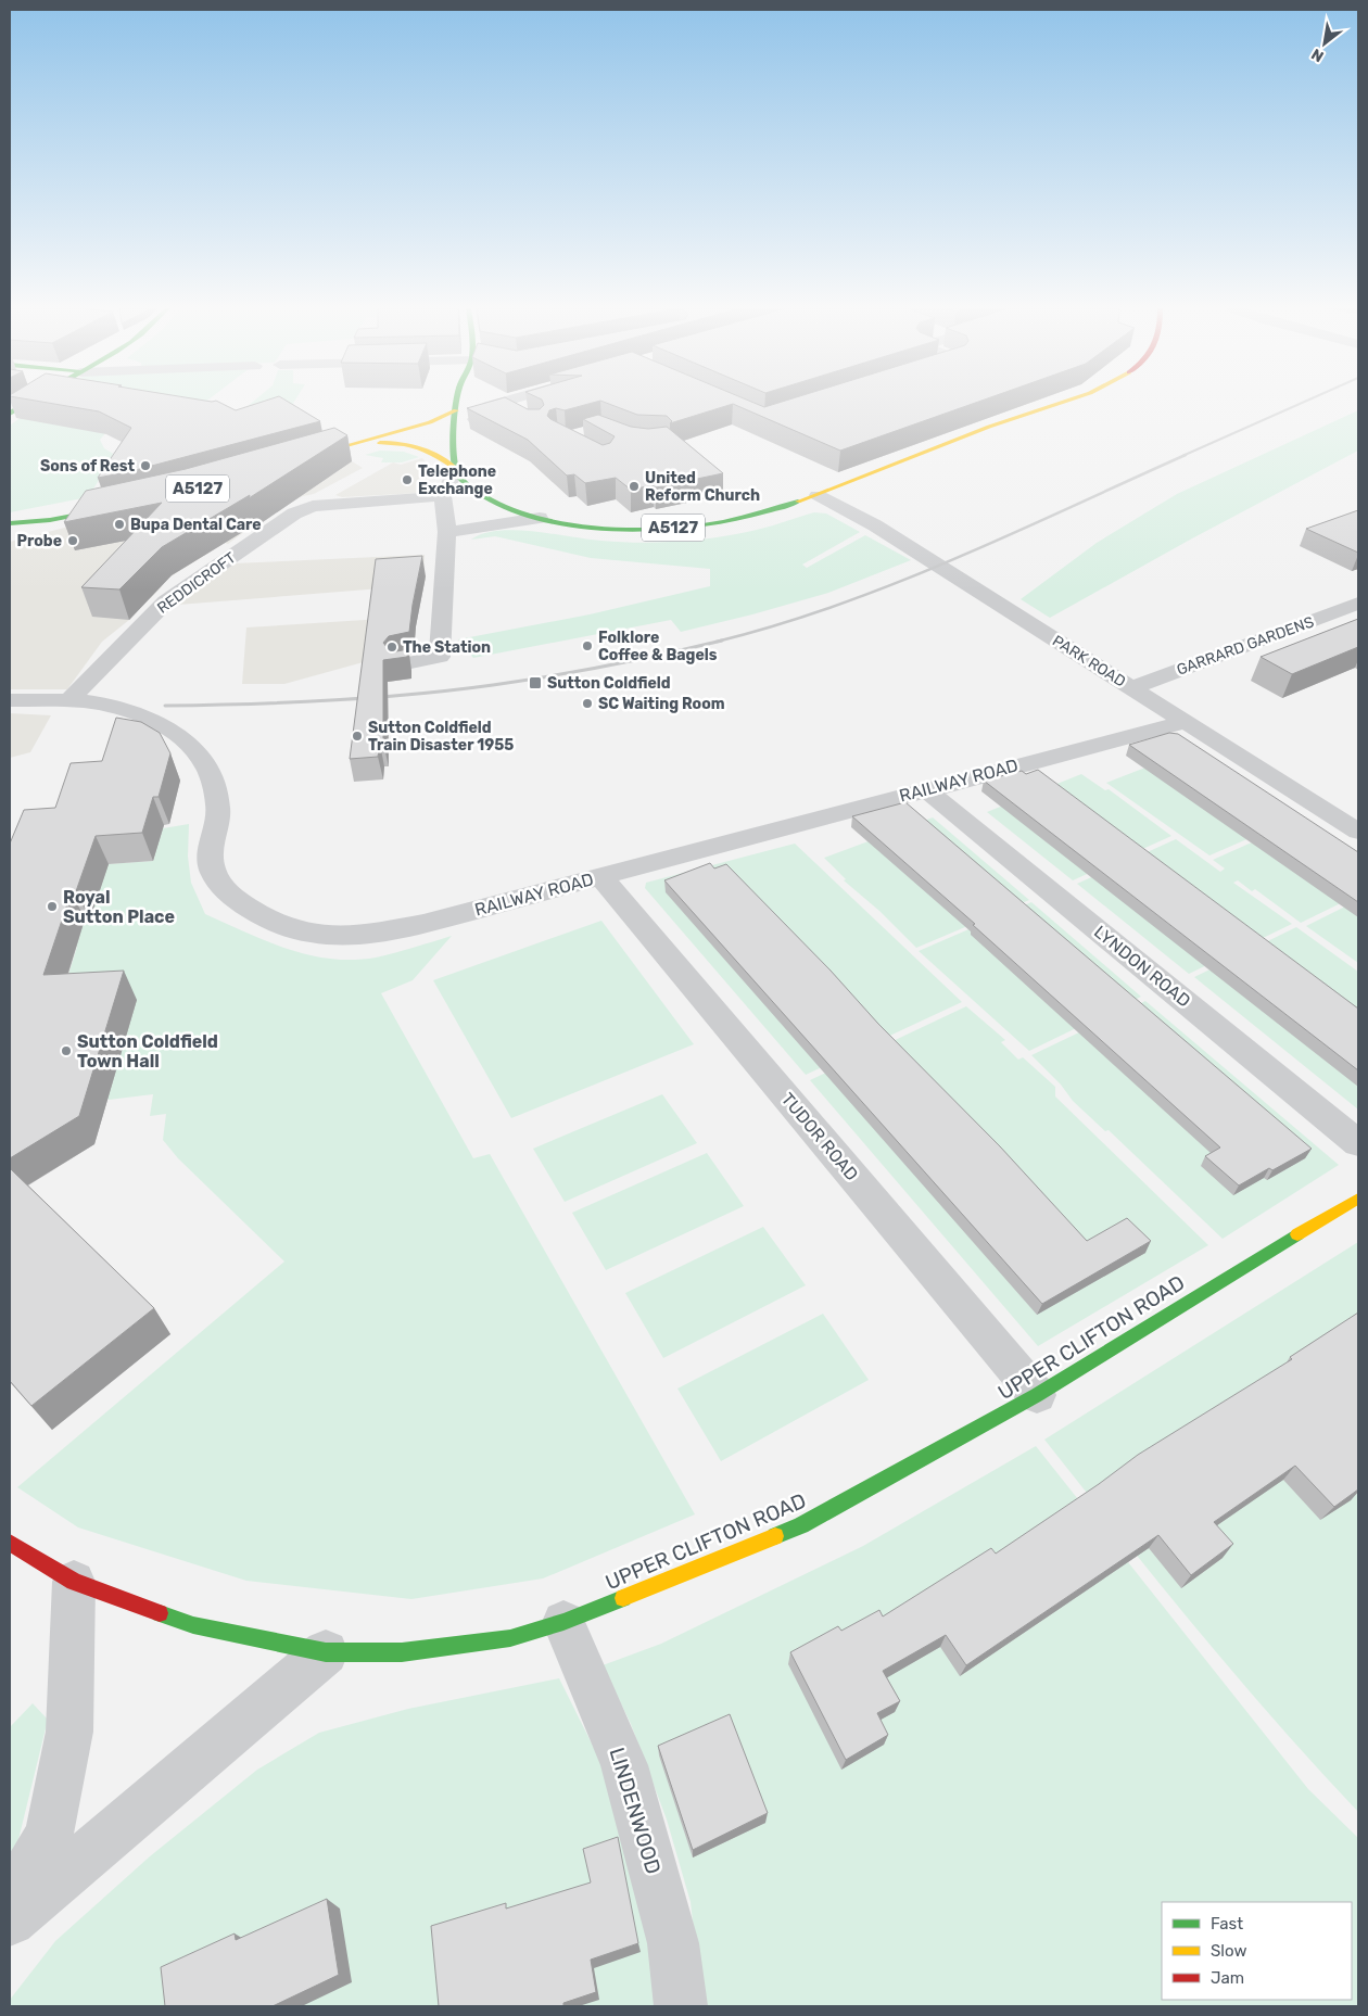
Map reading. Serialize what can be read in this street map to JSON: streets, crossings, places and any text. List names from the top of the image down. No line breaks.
{"streets":{"main road":["A5127","UPPER CLIFTON ROAD"],"street":["REDDICROFT","GARRARD GARDENS","PARK ROAD","RAILWAY ROAD","LYNDON ROAD","TUDOR ROAD","LINDENWOOD"]},"crossings":[["A5127","PARK ROAD"],["REDDICROFT","RAILWAY ROAD"],["GARRARD GARDENS","PARK ROAD"],["PARK ROAD","RAILWAY ROAD"],["RAILWAY ROAD","LYNDON ROAD"],["RAILWAY ROAD","TUDOR ROAD"],["TUDOR ROAD","UPPER CLIFTON ROAD"],["UPPER CLIFTON ROAD","LINDENWOOD"]],"places":{"other":["Sons of Rest","Telephone Exchange","United Reform Church","Bupa Dental Care","Probe","Folklore Coffee & Bagels","The Station","SC Waiting Room","Sutton Coldfield Train Disaster 1955","Royal Sutton Place","Sutton Coldfield Town Hall"],"transit":["Sutton Coldfield"]},"legend":["Fast","Slow","Jam"],"north":"bottom left"}
